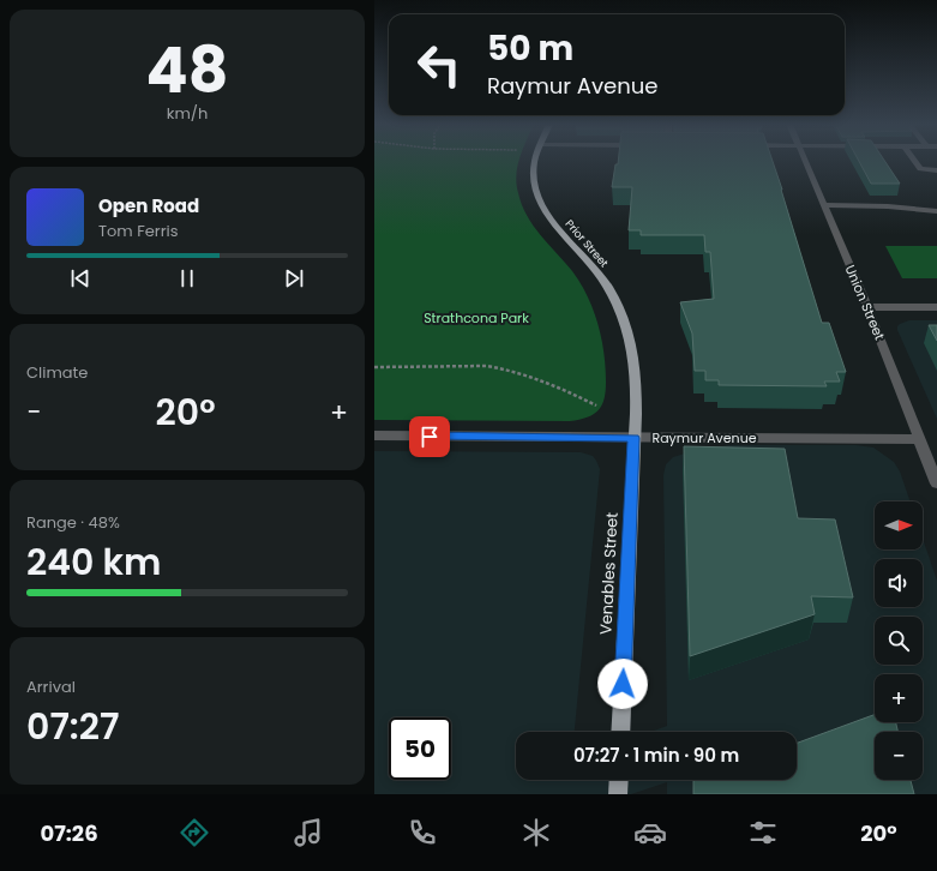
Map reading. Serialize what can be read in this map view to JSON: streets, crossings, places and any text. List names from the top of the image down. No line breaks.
{"streets":{"main road":["Prior Street","Venables Street"],"street":["Union Street","Raymur Avenue"]},"crossings":[["Prior Street","Raymur Avenue"],["Prior Street","Venables Street"],["Union Street","Raymur Avenue"],["Raymur Avenue","Venables Street"]],"parks":["Strathcona Park"],"north":"right","page":{"tile":[["48","km/h"],"Climate",["Range · 48%","240 km"],["Arrival","07:27"]],"turn":["50 m","Raymur Avenue"],"song":["Open Road","Tom Ferris"],"heat":["−","20°","+"],"map_buttons":["+","−"],"limit":"50","trip":"07:27 · 1 min · 90 m","tabs":["07:26","20°"]}}
